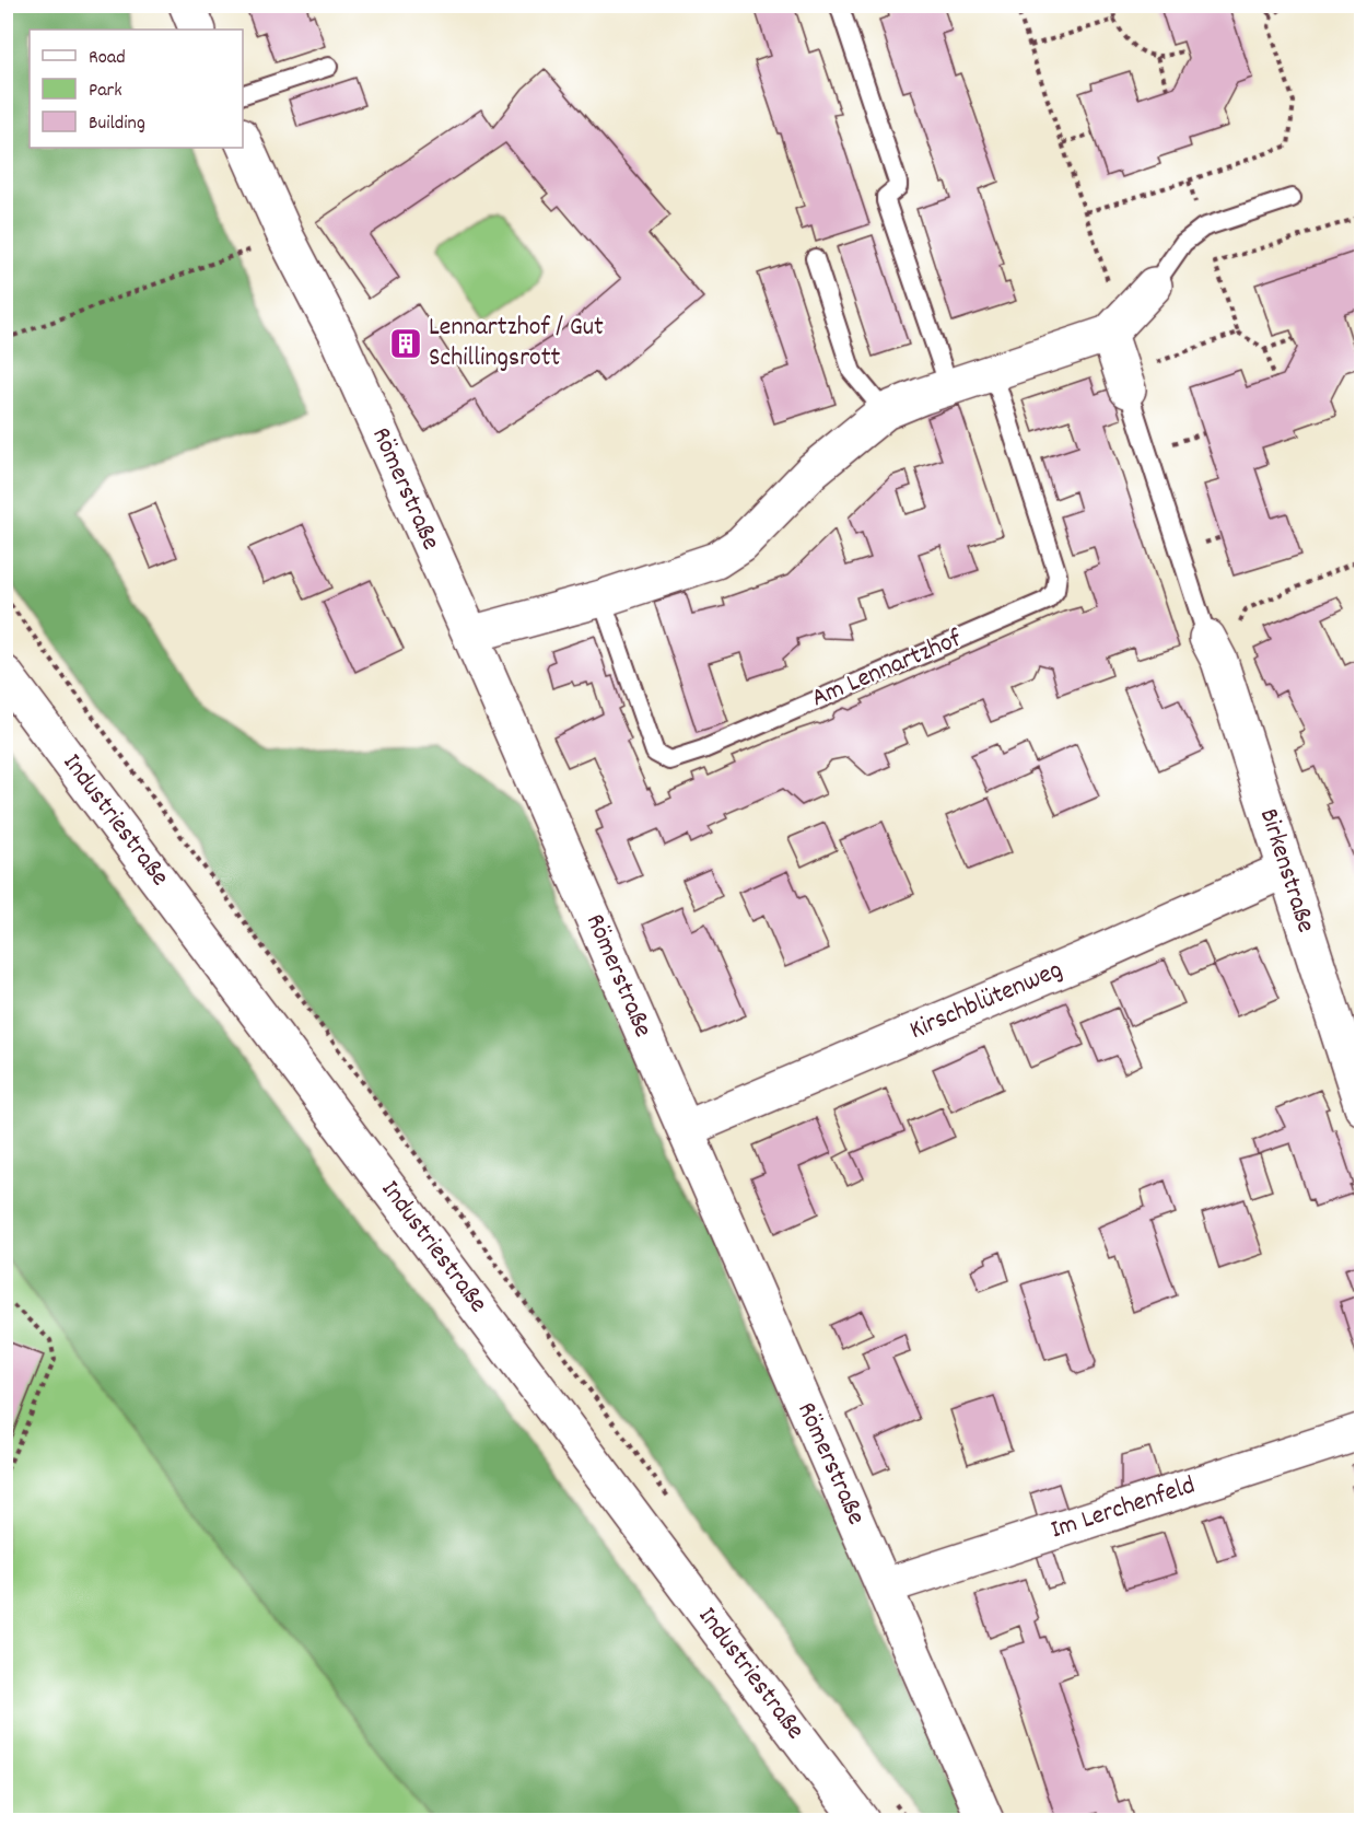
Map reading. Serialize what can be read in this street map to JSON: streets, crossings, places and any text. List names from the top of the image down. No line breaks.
{"streets":{"street":["Römerstraße","Industriestraße","Birkenstraße","Kirschblütenweg","Im Lerchenfeld"],"lane":["Am Lennartzhof"]},"crossings":[["Römerstraße","Kirschblütenweg"],["Römerstraße","Im Lerchenfeld"],["Birkenstraße","Kirschblütenweg"]],"places":{"building":["Lennartzhof / Gut Schillingsrott"]},"legend":["Road","Park","Building"]}
